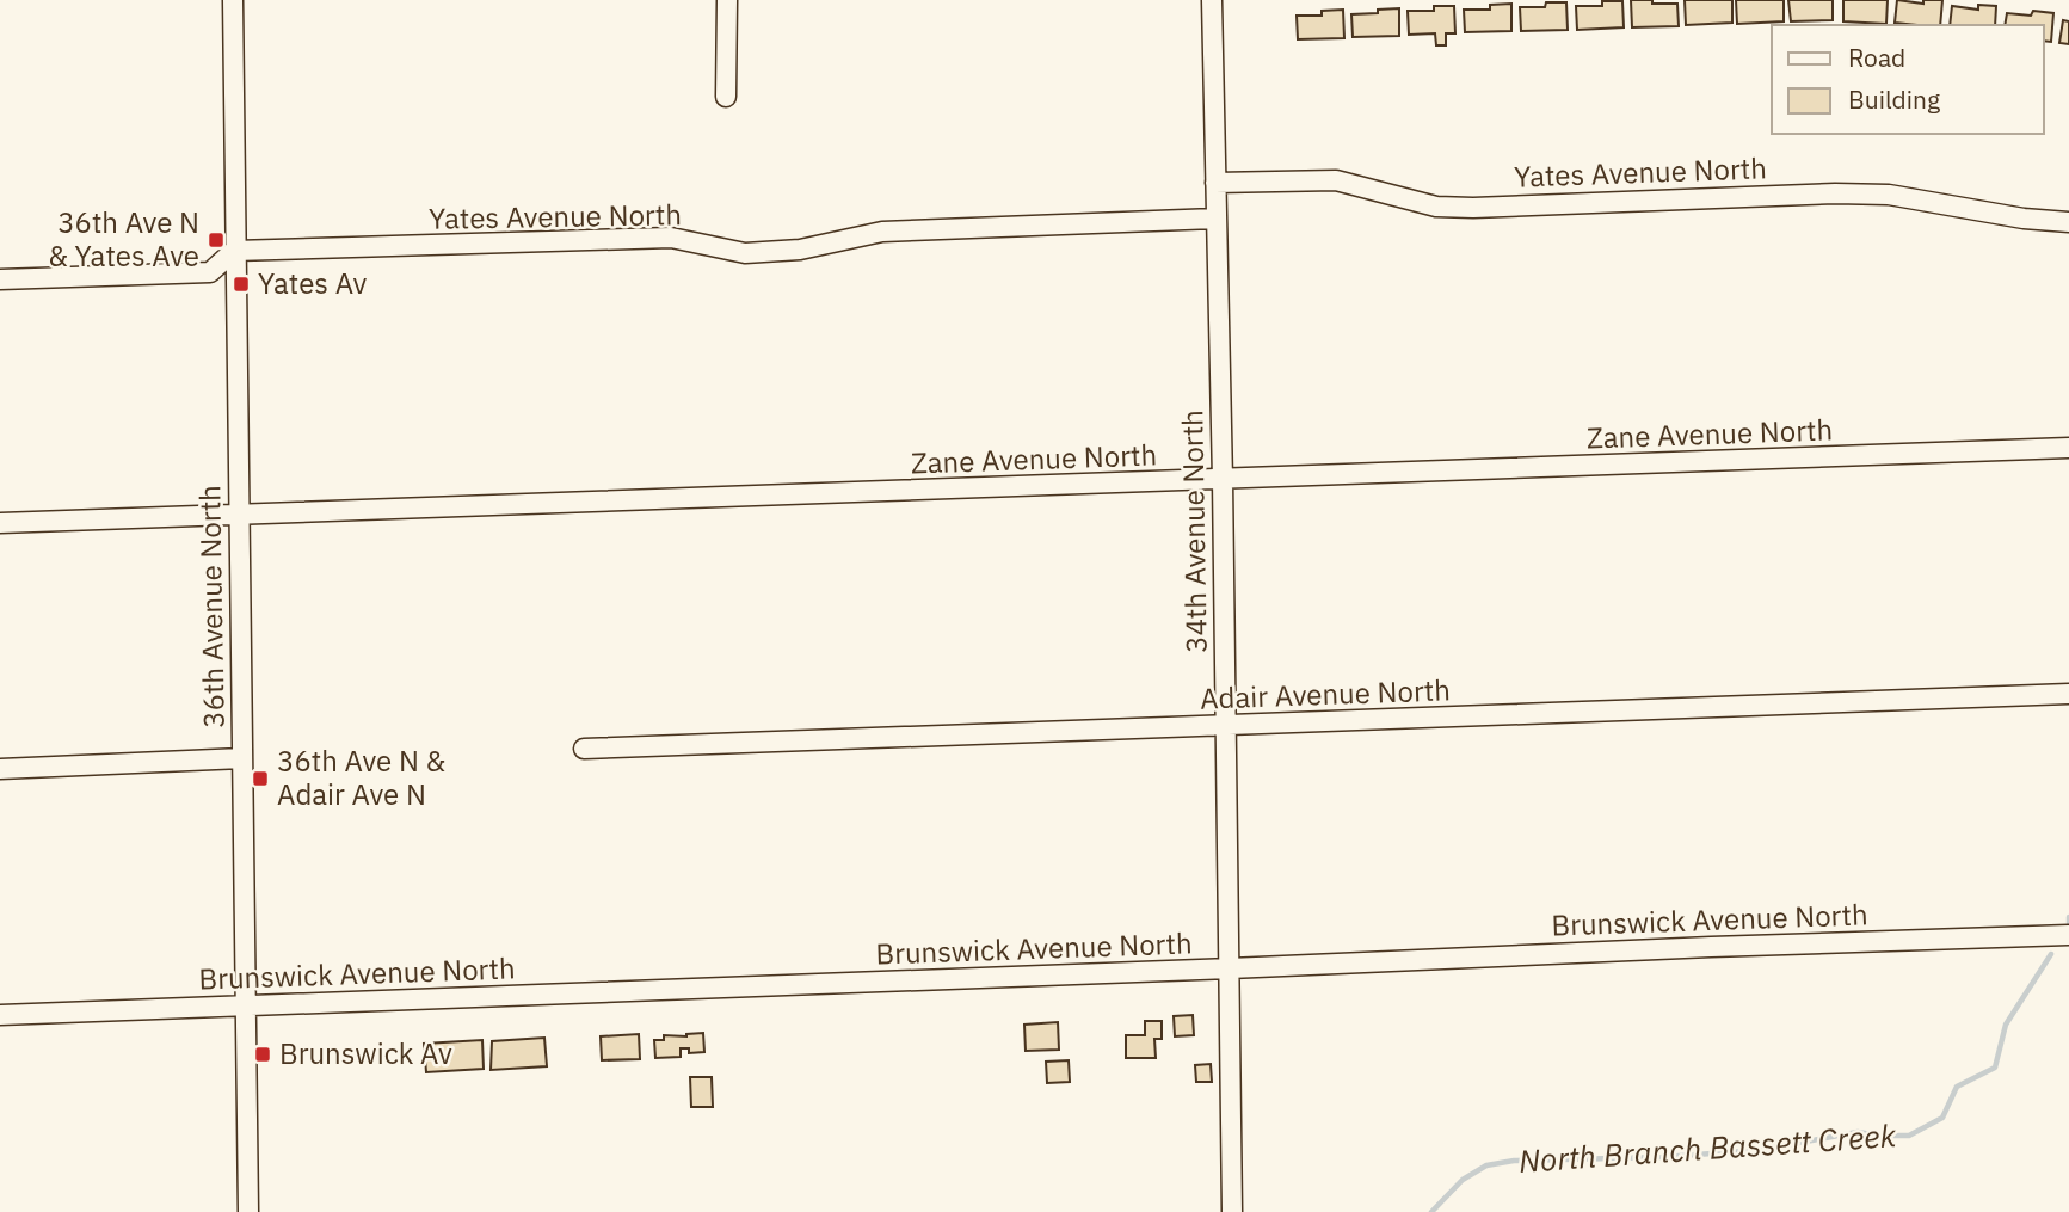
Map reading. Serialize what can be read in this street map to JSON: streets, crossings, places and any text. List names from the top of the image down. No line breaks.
{"streets":{"street":["Yates Avenue North","Zane Avenue North","34th Avenue North","36th Avenue North","Adair Avenue North","Brunswick Avenue North"]},"crossings":[["Yates Avenue North","34th Avenue North"],["Yates Avenue North","36th Avenue North"],["Zane Avenue North","34th Avenue North"],["Zane Avenue North","36th Avenue North"],["34th Avenue North","Adair Avenue North"],["34th Avenue North","Brunswick Avenue North"],["36th Avenue North","Brunswick Avenue North"]],"water":["North Branch Bassett Creek"],"places":{"transit":["36th Ave N & Yates Ave","Yates Av","36th Ave N & Adair Ave N","Brunswick Av"]},"legend":["Road","Building"]}
